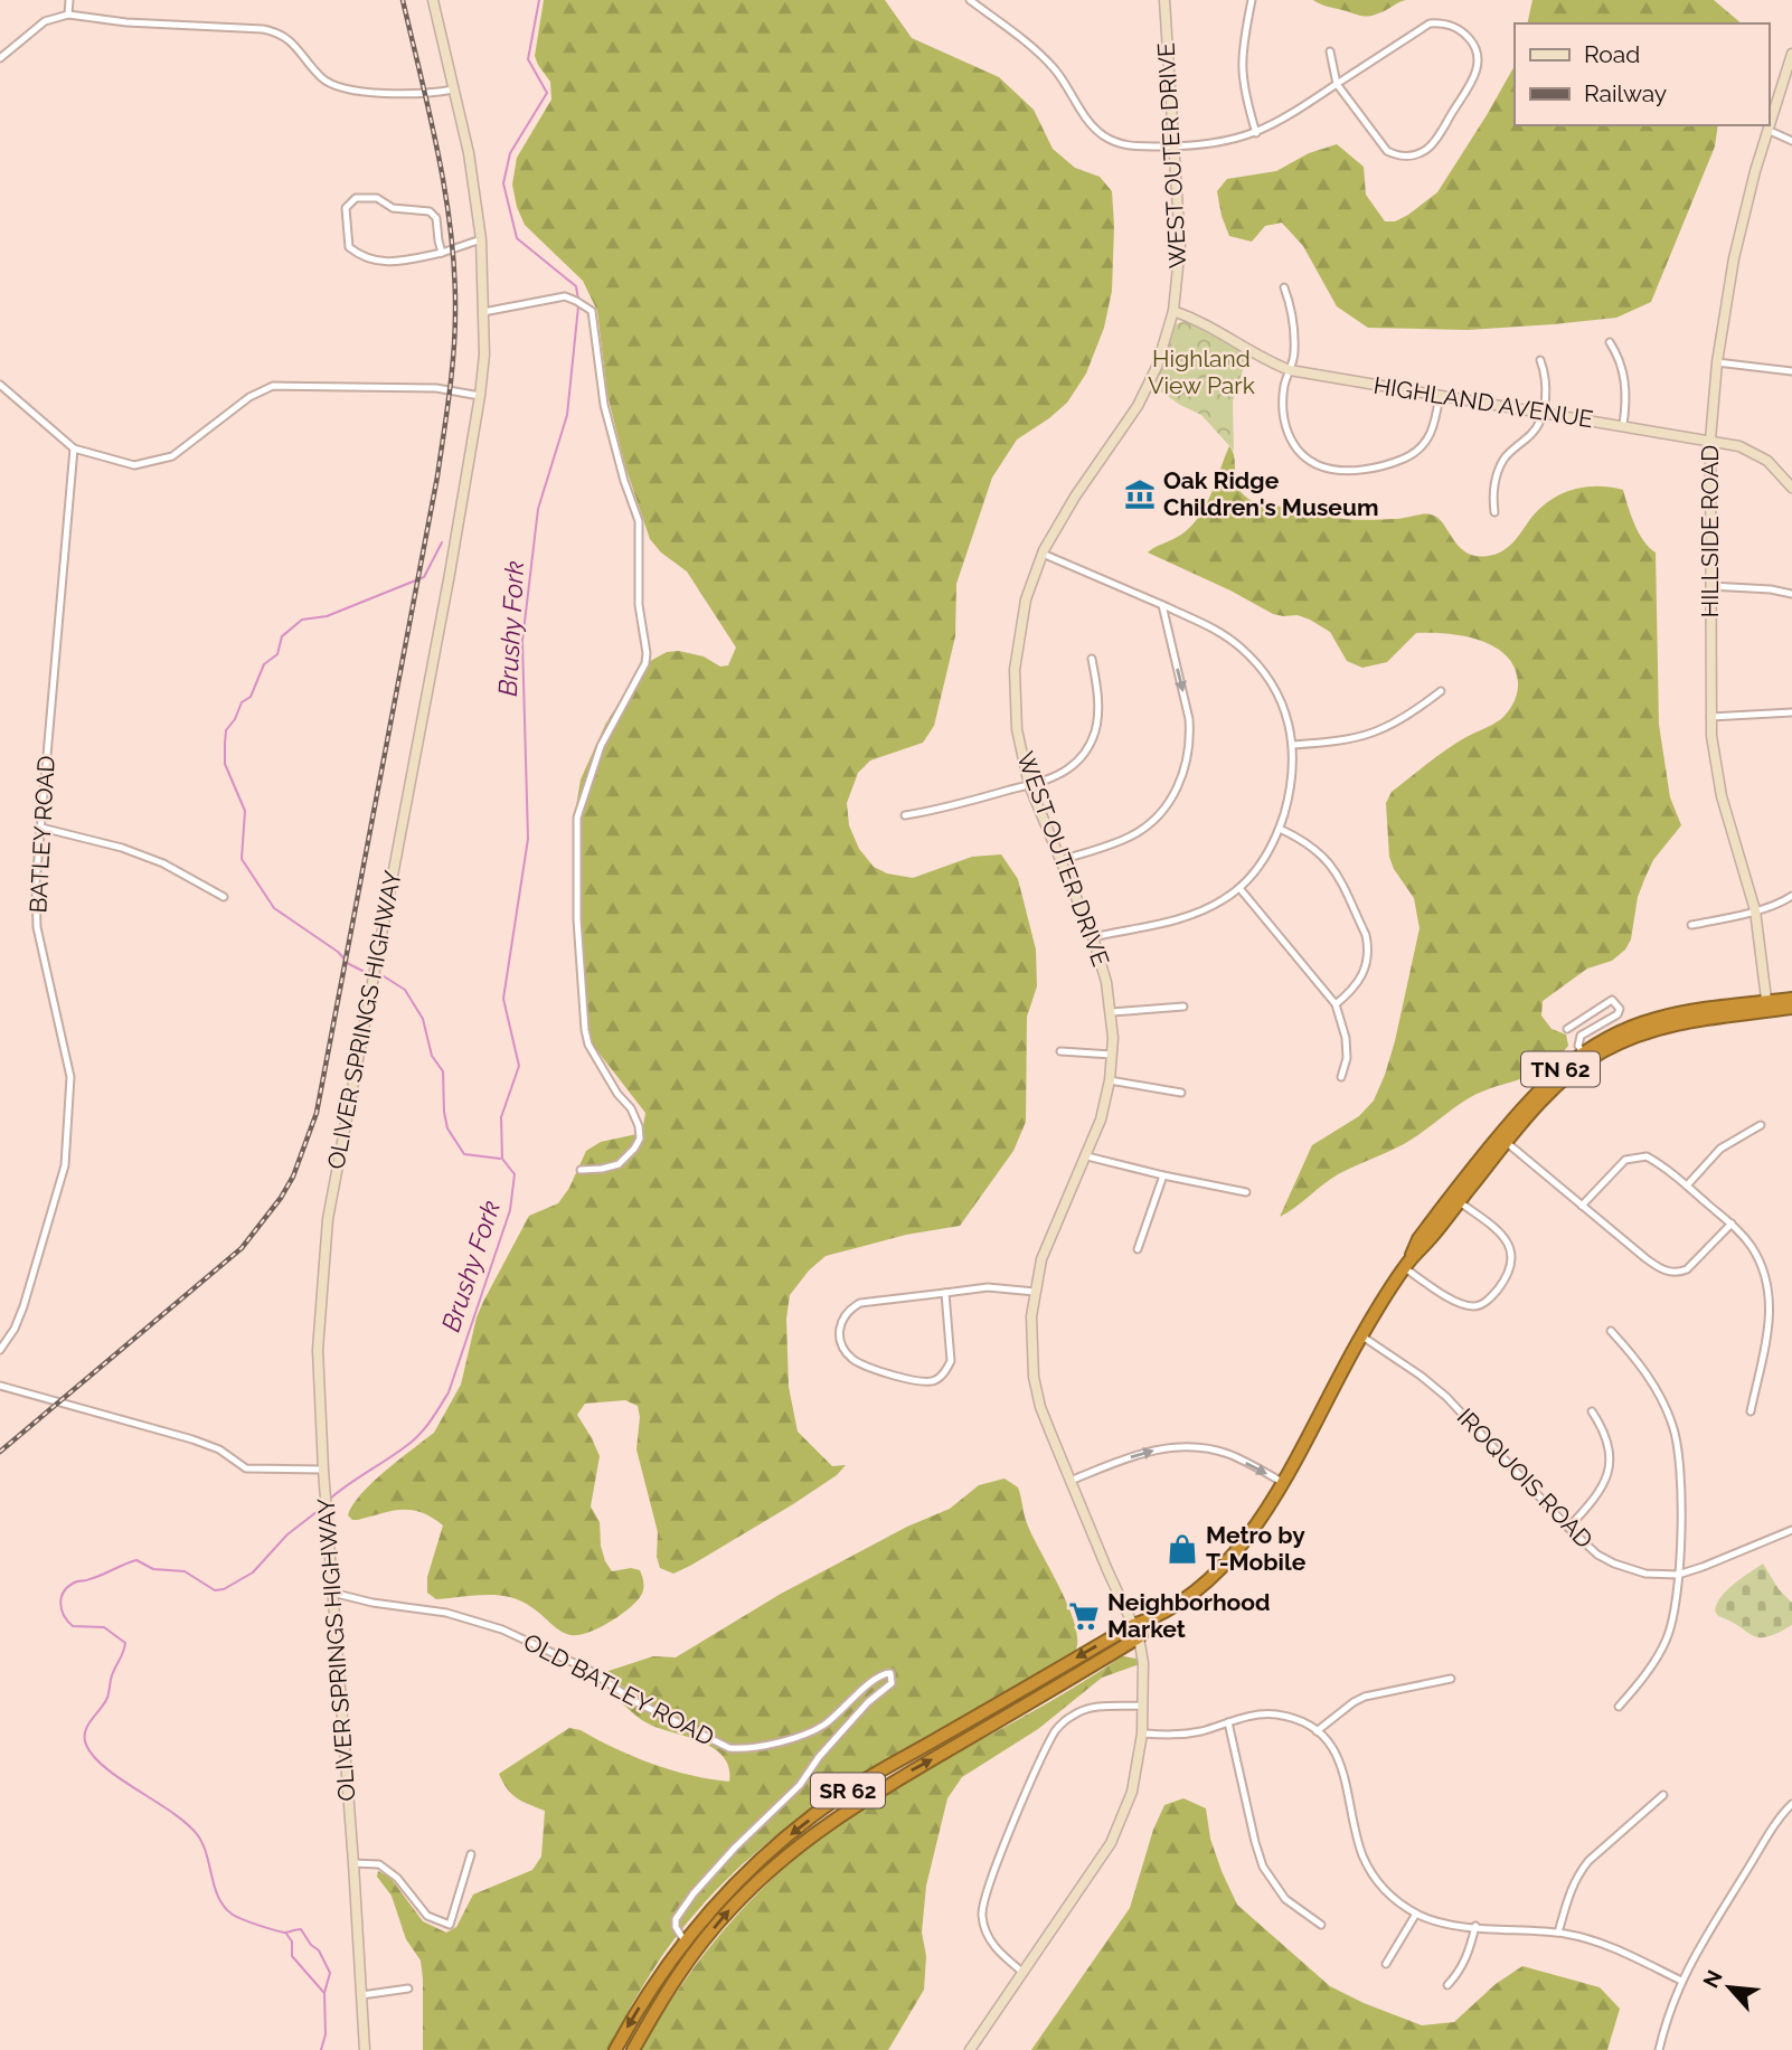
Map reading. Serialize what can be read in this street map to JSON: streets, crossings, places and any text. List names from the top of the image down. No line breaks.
{"streets":{"highway":["TN 62","SR 62"],"street":["WEST OUTER DRIVE","HIGHLAND AVENUE","HILLSIDE ROAD","BATLEY ROAD","OLIVER SPRINGS HIGHWAY","IROQUOIS ROAD","OLD BATLEY ROAD"]},"crossings":[["WEST OUTER DRIVE","HIGHLAND AVENUE"],["WEST OUTER DRIVE","SR 62"],["HIGHLAND AVENUE","HILLSIDE ROAD"],["HILLSIDE ROAD","TN 62"],["OLIVER SPRINGS HIGHWAY","OLD BATLEY ROAD"],["TN 62","IROQUOIS ROAD"],["TN 62","SR 62"],["OLD BATLEY ROAD","SR 62"]],"water":["Brushy Fork"],"parks":["Highland View Park"],"places":{"museum":["Oak Ridge Children's Museum"],"shop":["Metro by T-Mobile"],"supermarket":["Neighborhood Market"]},"legend":["Road","Railway"],"north":"top left"}
